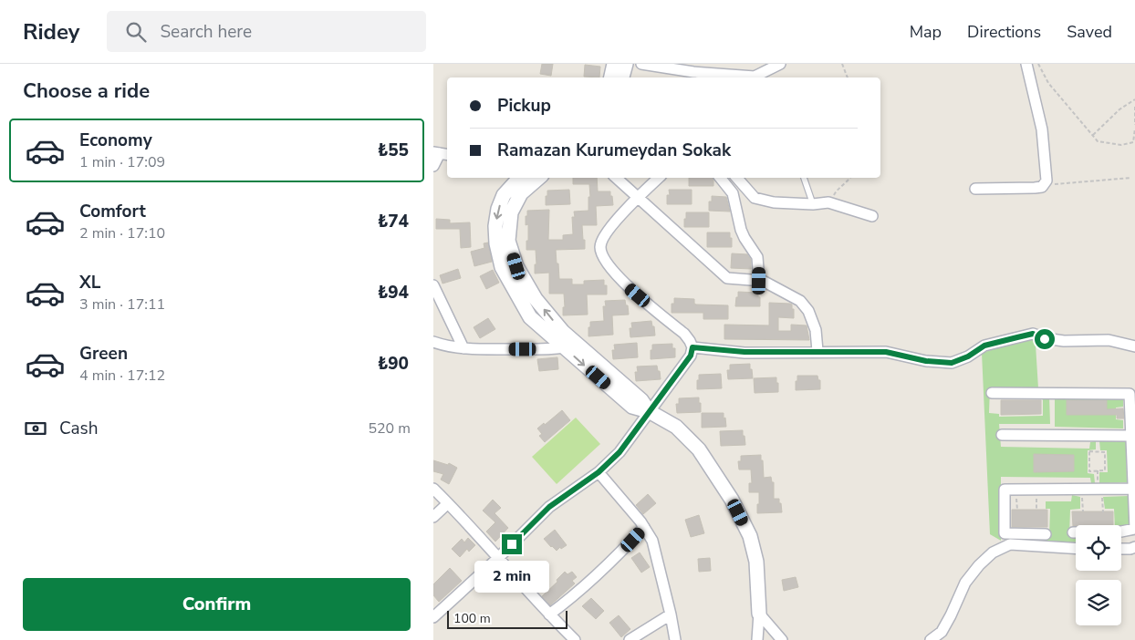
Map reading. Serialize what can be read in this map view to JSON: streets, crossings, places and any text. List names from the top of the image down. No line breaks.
{"scale_bar":"100 m","page":{"header":"Ridey","search":"Search here","nav":["Map","Directions","Saved"],"heading":"Choose a ride","banner":["Pickup","Ramazan Kurumeydan Sokak"],"list":[{"name":"Economy","note":"1 min · 17:09","value":"₺55"},{"name":"Comfort","note":"2 min · 17:10","value":"₺74"},{"name":"XL","note":"3 min · 17:11","value":"₺94"},{"name":"Green","note":"4 min · 17:12","value":"₺90"}],"pay":["Cash","520 m"],"bubble":"2 min","buttons":"Confirm","scale":"100 m"}}
